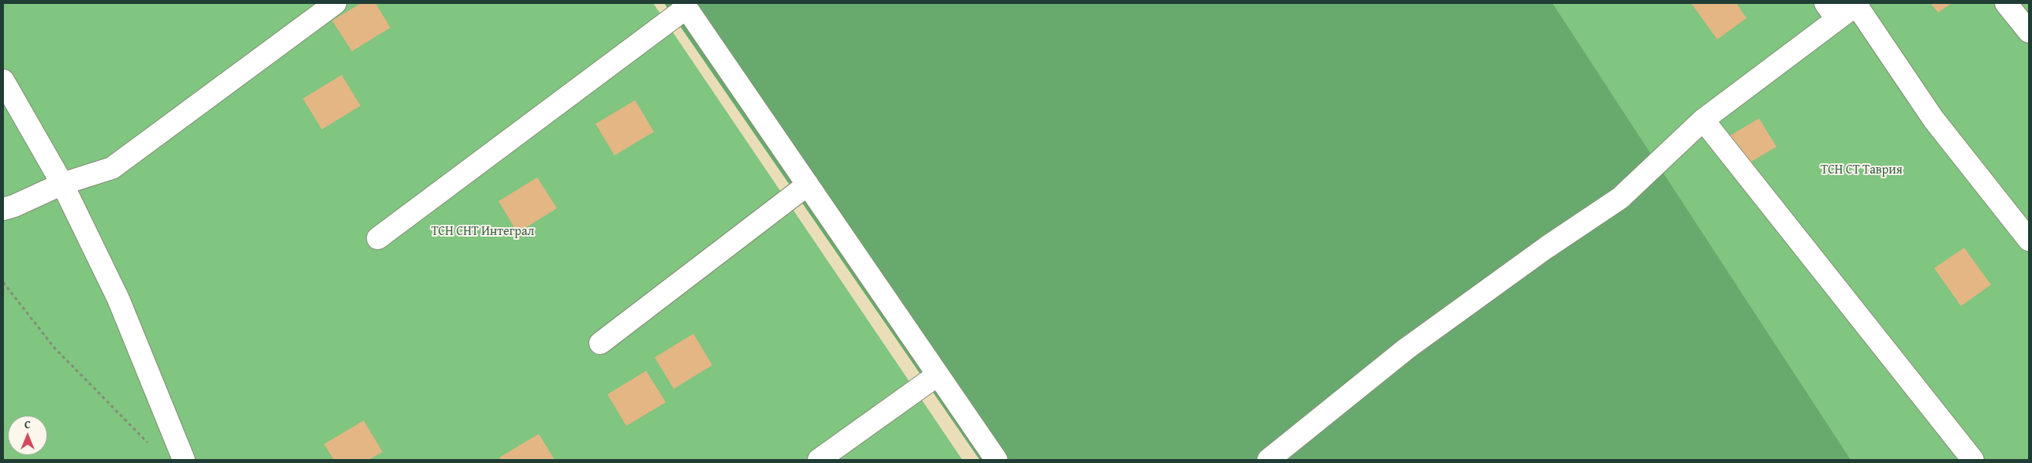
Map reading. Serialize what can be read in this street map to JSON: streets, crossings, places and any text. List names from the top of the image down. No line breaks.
{"parks":["ТСН СТ Таврия","ТСН СНТ Интеграл"],"north":"top"}
